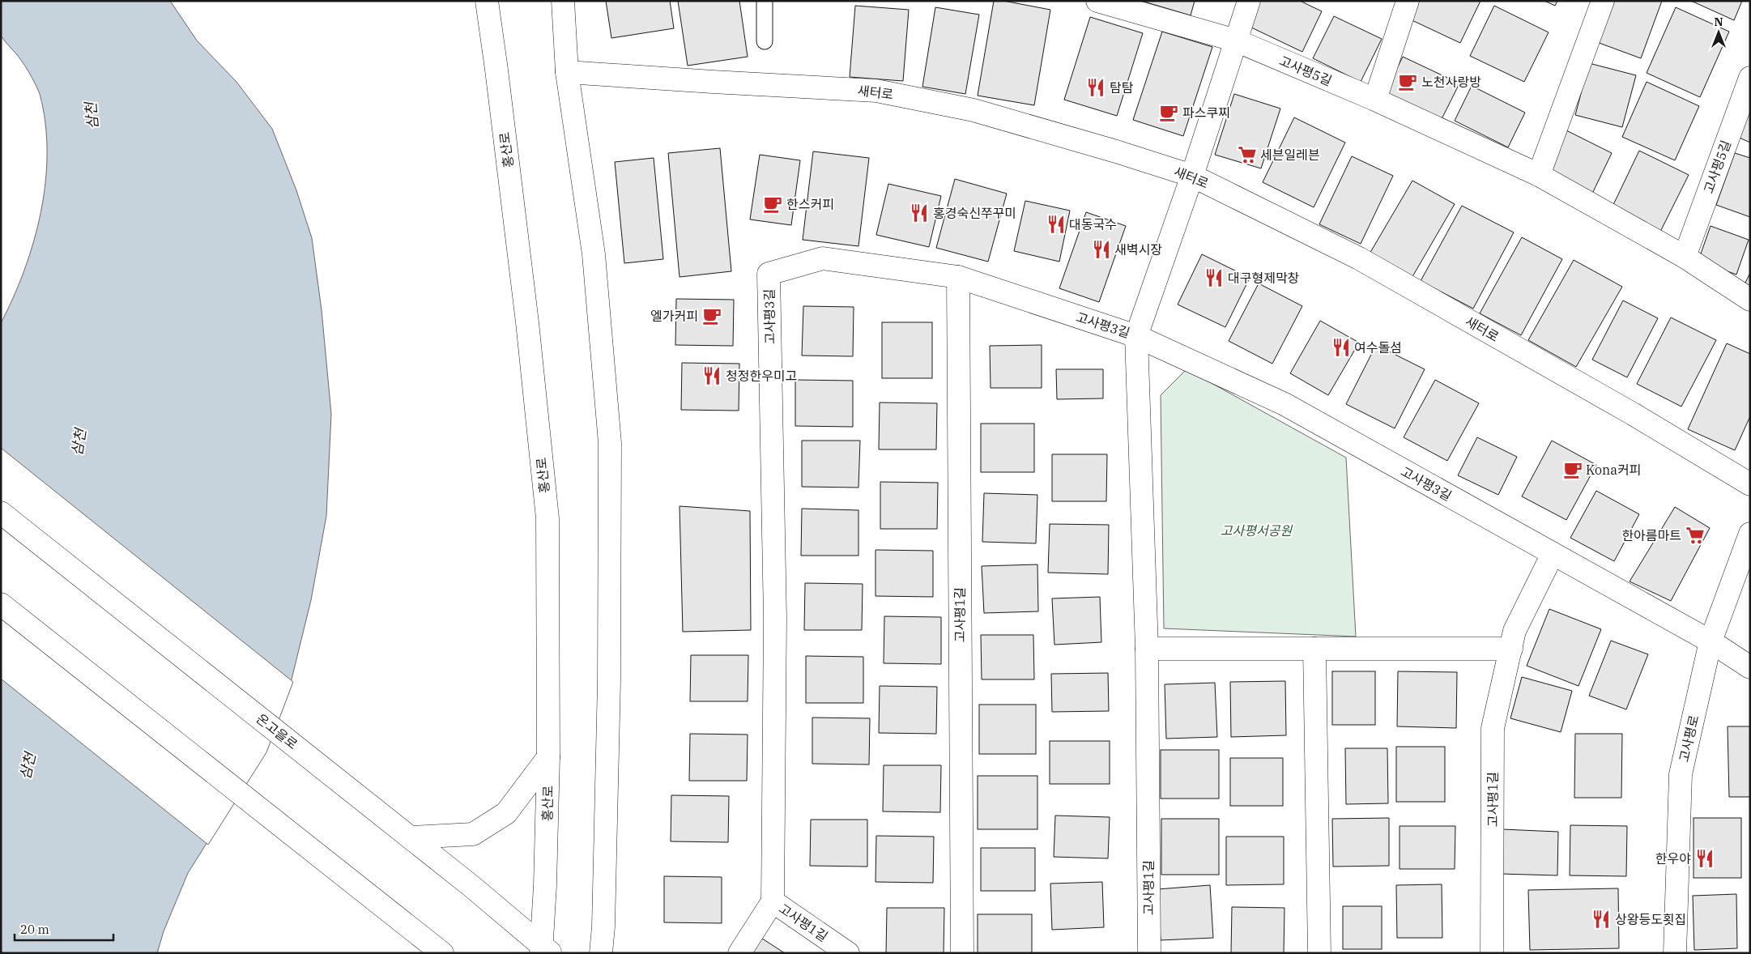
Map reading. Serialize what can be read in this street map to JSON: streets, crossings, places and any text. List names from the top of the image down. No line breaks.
{"streets":{"street":["고사평5길","새터로","홍산로","고사평3길","고사평1길","온고을로","고사평로"]},"crossings":[["홍산로","온고을로"],["고사평3길","고사평1길"],["고사평3길","고사평로"]],"water":["삼천"],"parks":["고사평서공원"],"places":{"cafe":["노천사랑방","파스쿠찌","한스커피","엘가커피","Kona커피"],"restaurant":["탐탐","홍경숙신쭈꾸미","대동국수","새벽시장","대구형제막창","여수돌섬","청정한우미고","한우야","상왕등도횟집"],"supermarket":["세븐일레븐","한아름마트"]},"scale_bar":"20 m","north":"top"}
